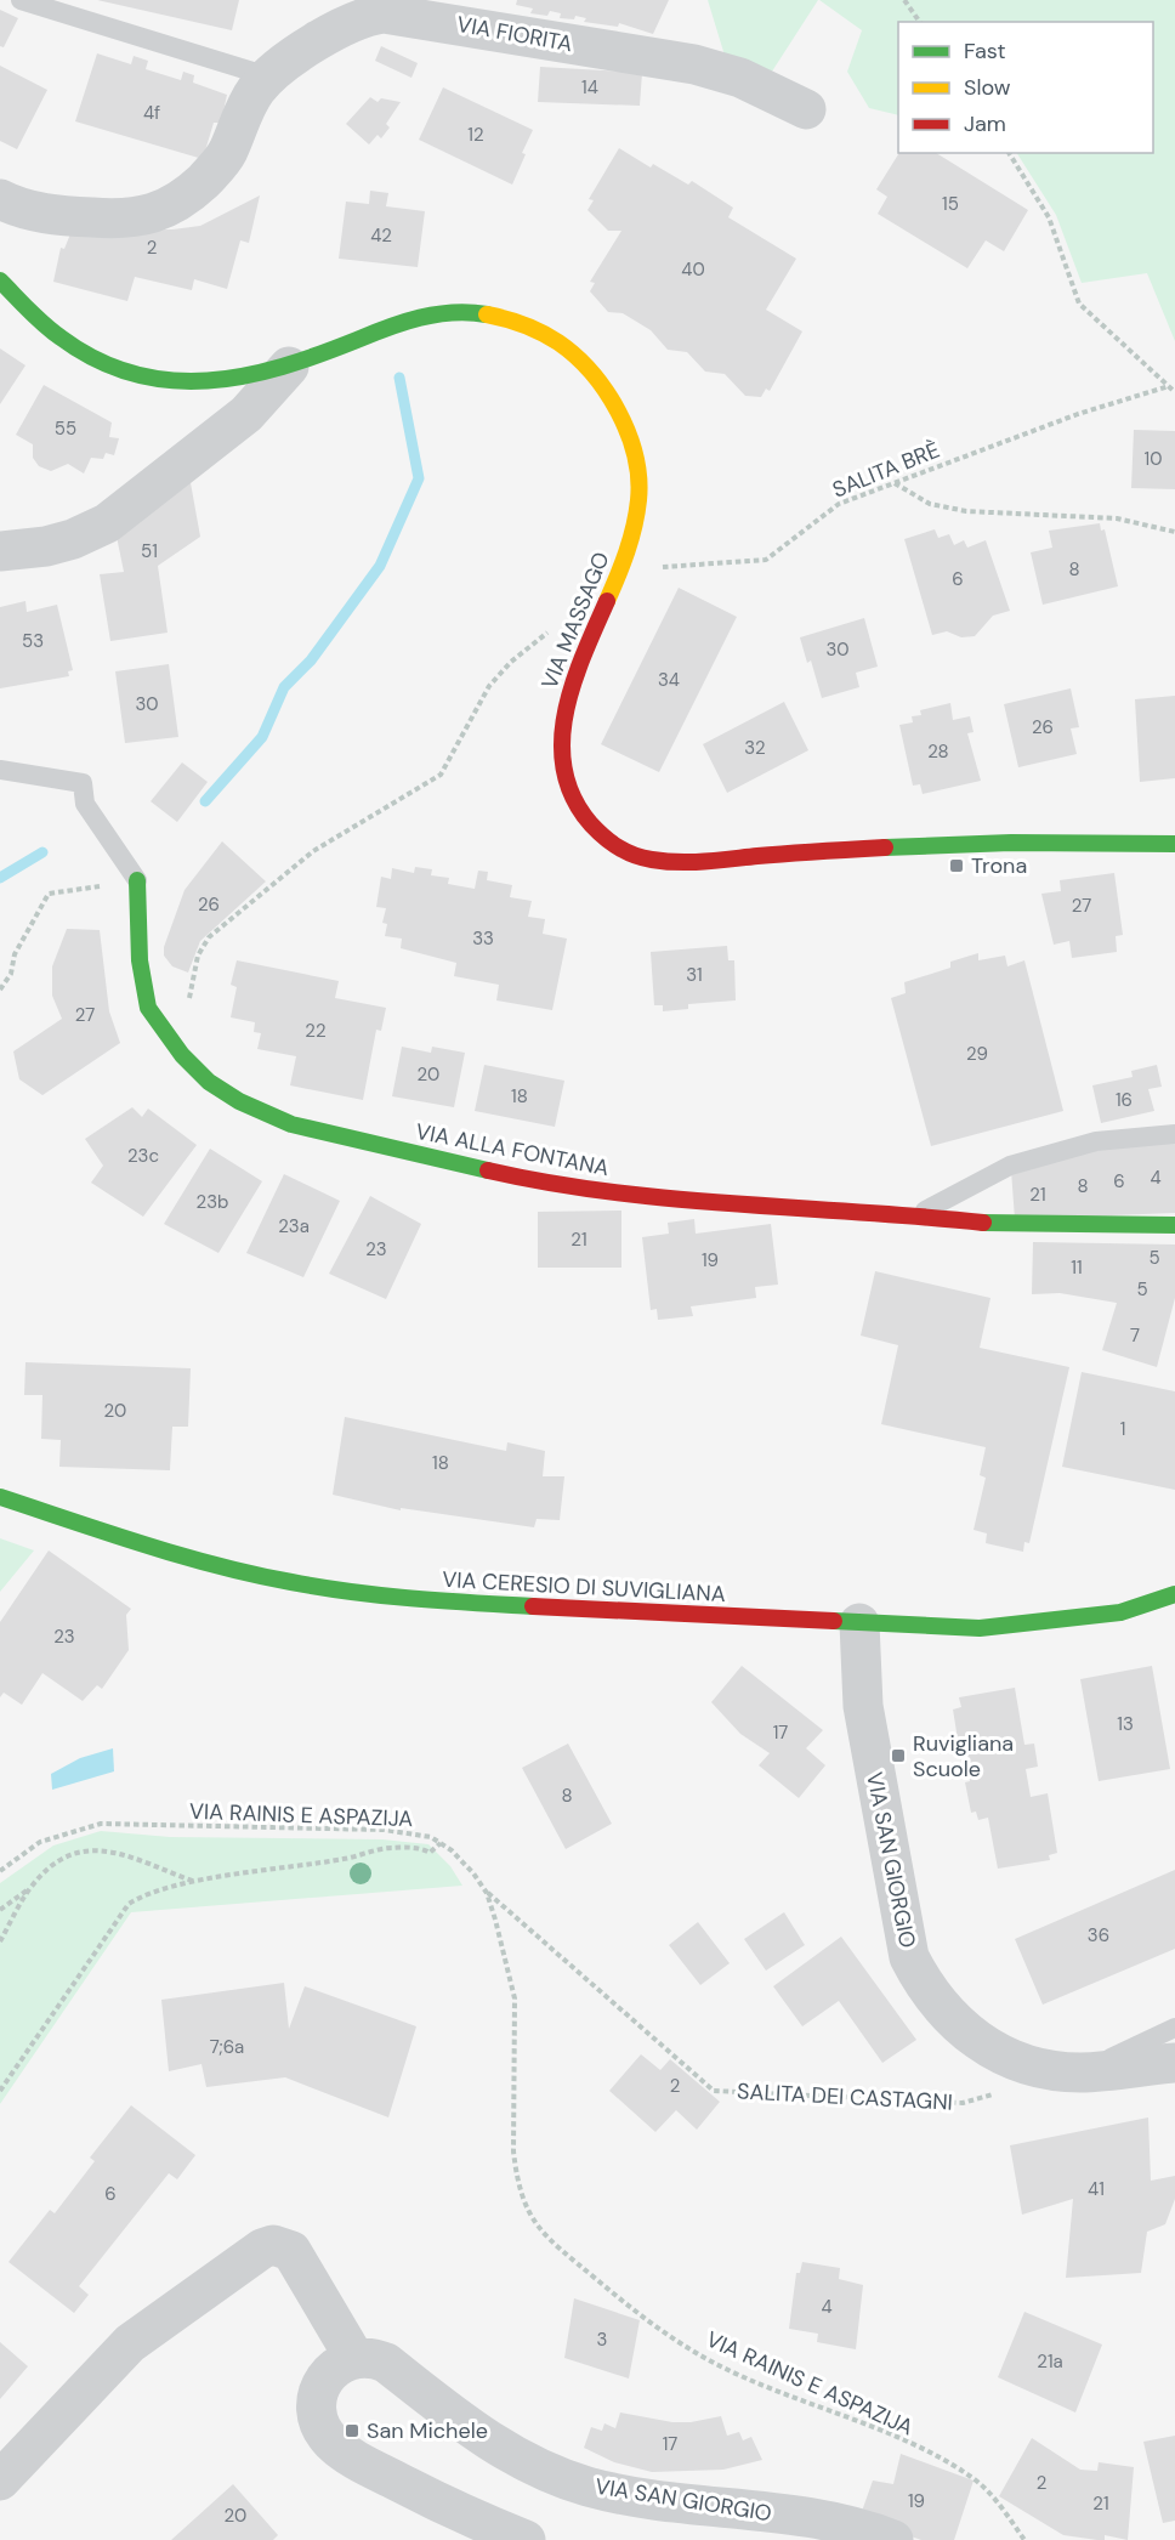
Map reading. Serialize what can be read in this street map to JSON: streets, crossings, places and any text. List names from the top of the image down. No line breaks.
{"streets":{"street":["VIA FIORITA","VIA MASSAGO","VIA ALLA FONTANA","VIA CERESIO DI SUVIGLIANA","VIA SAN GIORGIO"],"path":["SALITA BRÈ","VIA RAINIS E ASPAZIJA","SALITA DEI CASTAGNI"]},"crossings":[["SALITA BRÈ","VIA MASSAGO"],["VIA CERESIO DI SUVIGLIANA","VIA SAN GIORGIO"],["VIA RAINIS E ASPAZIJA","SALITA DEI CASTAGNI"]],"places":{"transit":["Trona","Ruvigliana Scuole","San Michele"]},"house_numbers":["14","4f","12","15","42","2","40","55","10","51","8","6","53","30","34","30","26","32","28","26","27","33","31","27","22","29","20","18","16","23c","4","6","8","21","23b","23a","21","23","5","19","11","5","7","20","1","18","23","13","17","8","36","7;6a","2","41","6","4","3","21a","17","2","19","21","20"],"legend":["Fast","Slow","Jam"]}
